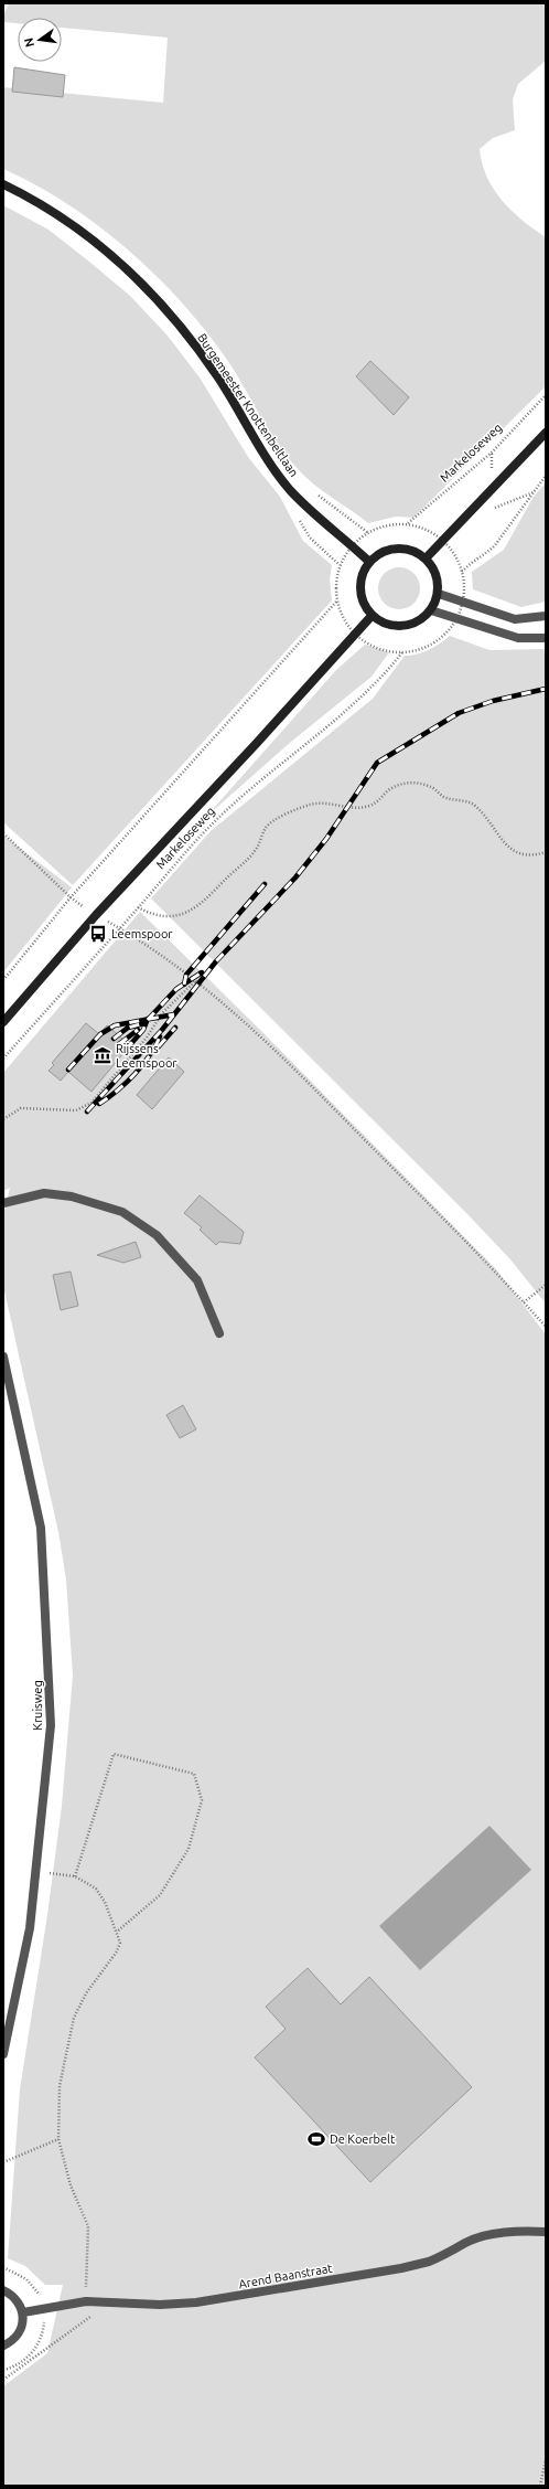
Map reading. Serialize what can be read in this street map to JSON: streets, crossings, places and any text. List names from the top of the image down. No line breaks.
{"streets":{"main road":["Burgemeester Knottenbeltlaan","Markeloseweg"],"street":["Kruisweg","Arend Baanstraat"]},"crossings":[["Burgemeester Knottenbeltlaan","Markeloseweg"]],"places":{"bus stop":["Leemspoor"],"museum":["Rijssens Leemspoor"],"sports":["De Koerbelt"]},"north":"left"}
